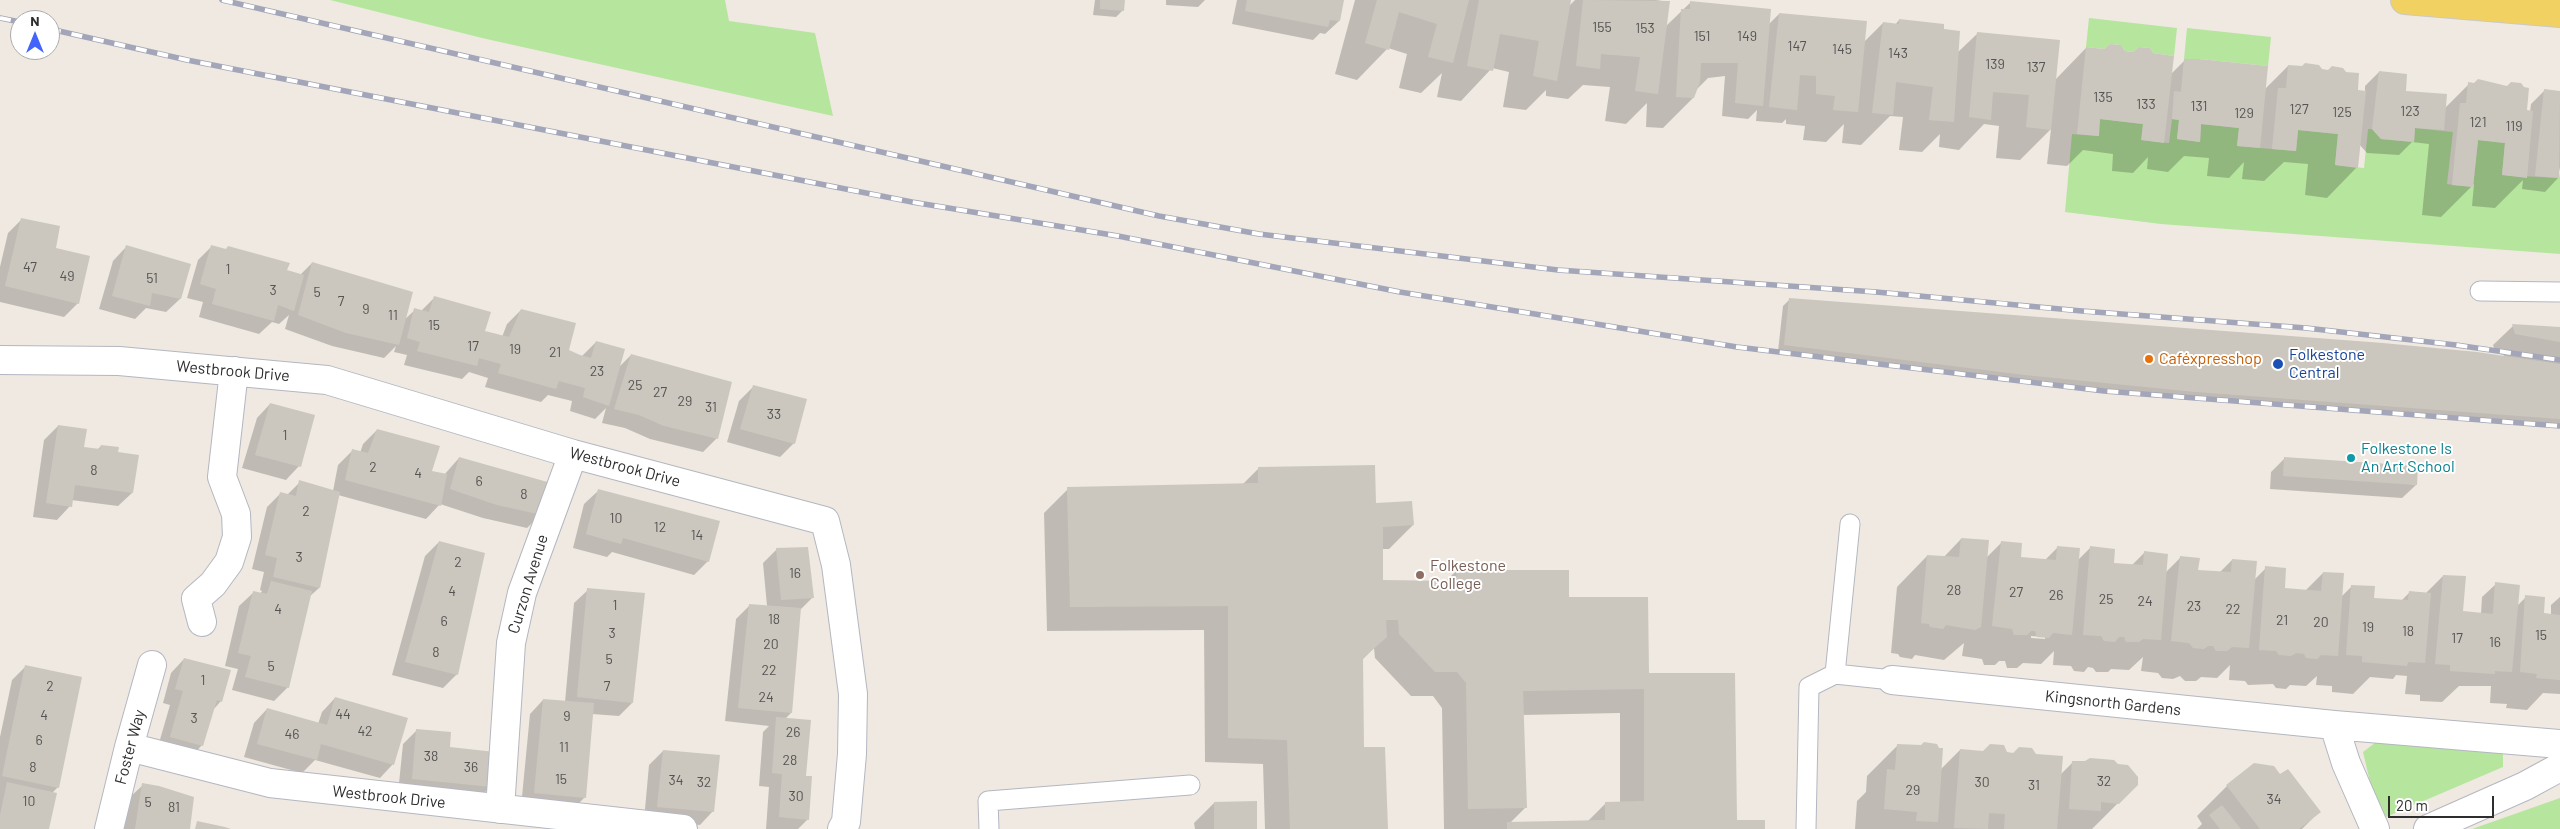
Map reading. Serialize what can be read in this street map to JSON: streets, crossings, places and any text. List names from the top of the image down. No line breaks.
{"streets":{"street":["Westbrook Drive","Curzon Avenue","Kingsnorth Gardens","Foster Way"]},"crossings":[["Westbrook Drive","Curzon Avenue"],["Westbrook Drive","Foster Way"]],"places":["Caféxpresshop","Folkestone Central","Folkestone Is An Art School","Folkestone College"],"house_numbers":["155","153","151","149","147","145","143","139","137","135","133","131","127","123","125","129","121","119","47","1","49","51","3","5","7","9","11","15","17","19","21","23","25","27","29","31","33","1","2","8","4","6","8","2","10","12","14","3","2","16","28","4","27","26","25","24","1","23","4","22","18","21","6","20","19","18","3","15","17","16","20","8","5","5","22","1","2","7","24","44","4","9","3","42","26","46","6","11","38","28","8","36","15","34","32","32","30","31","29","30","34","10","5","81"],"scale_bar":"20 m","north":"top"}
